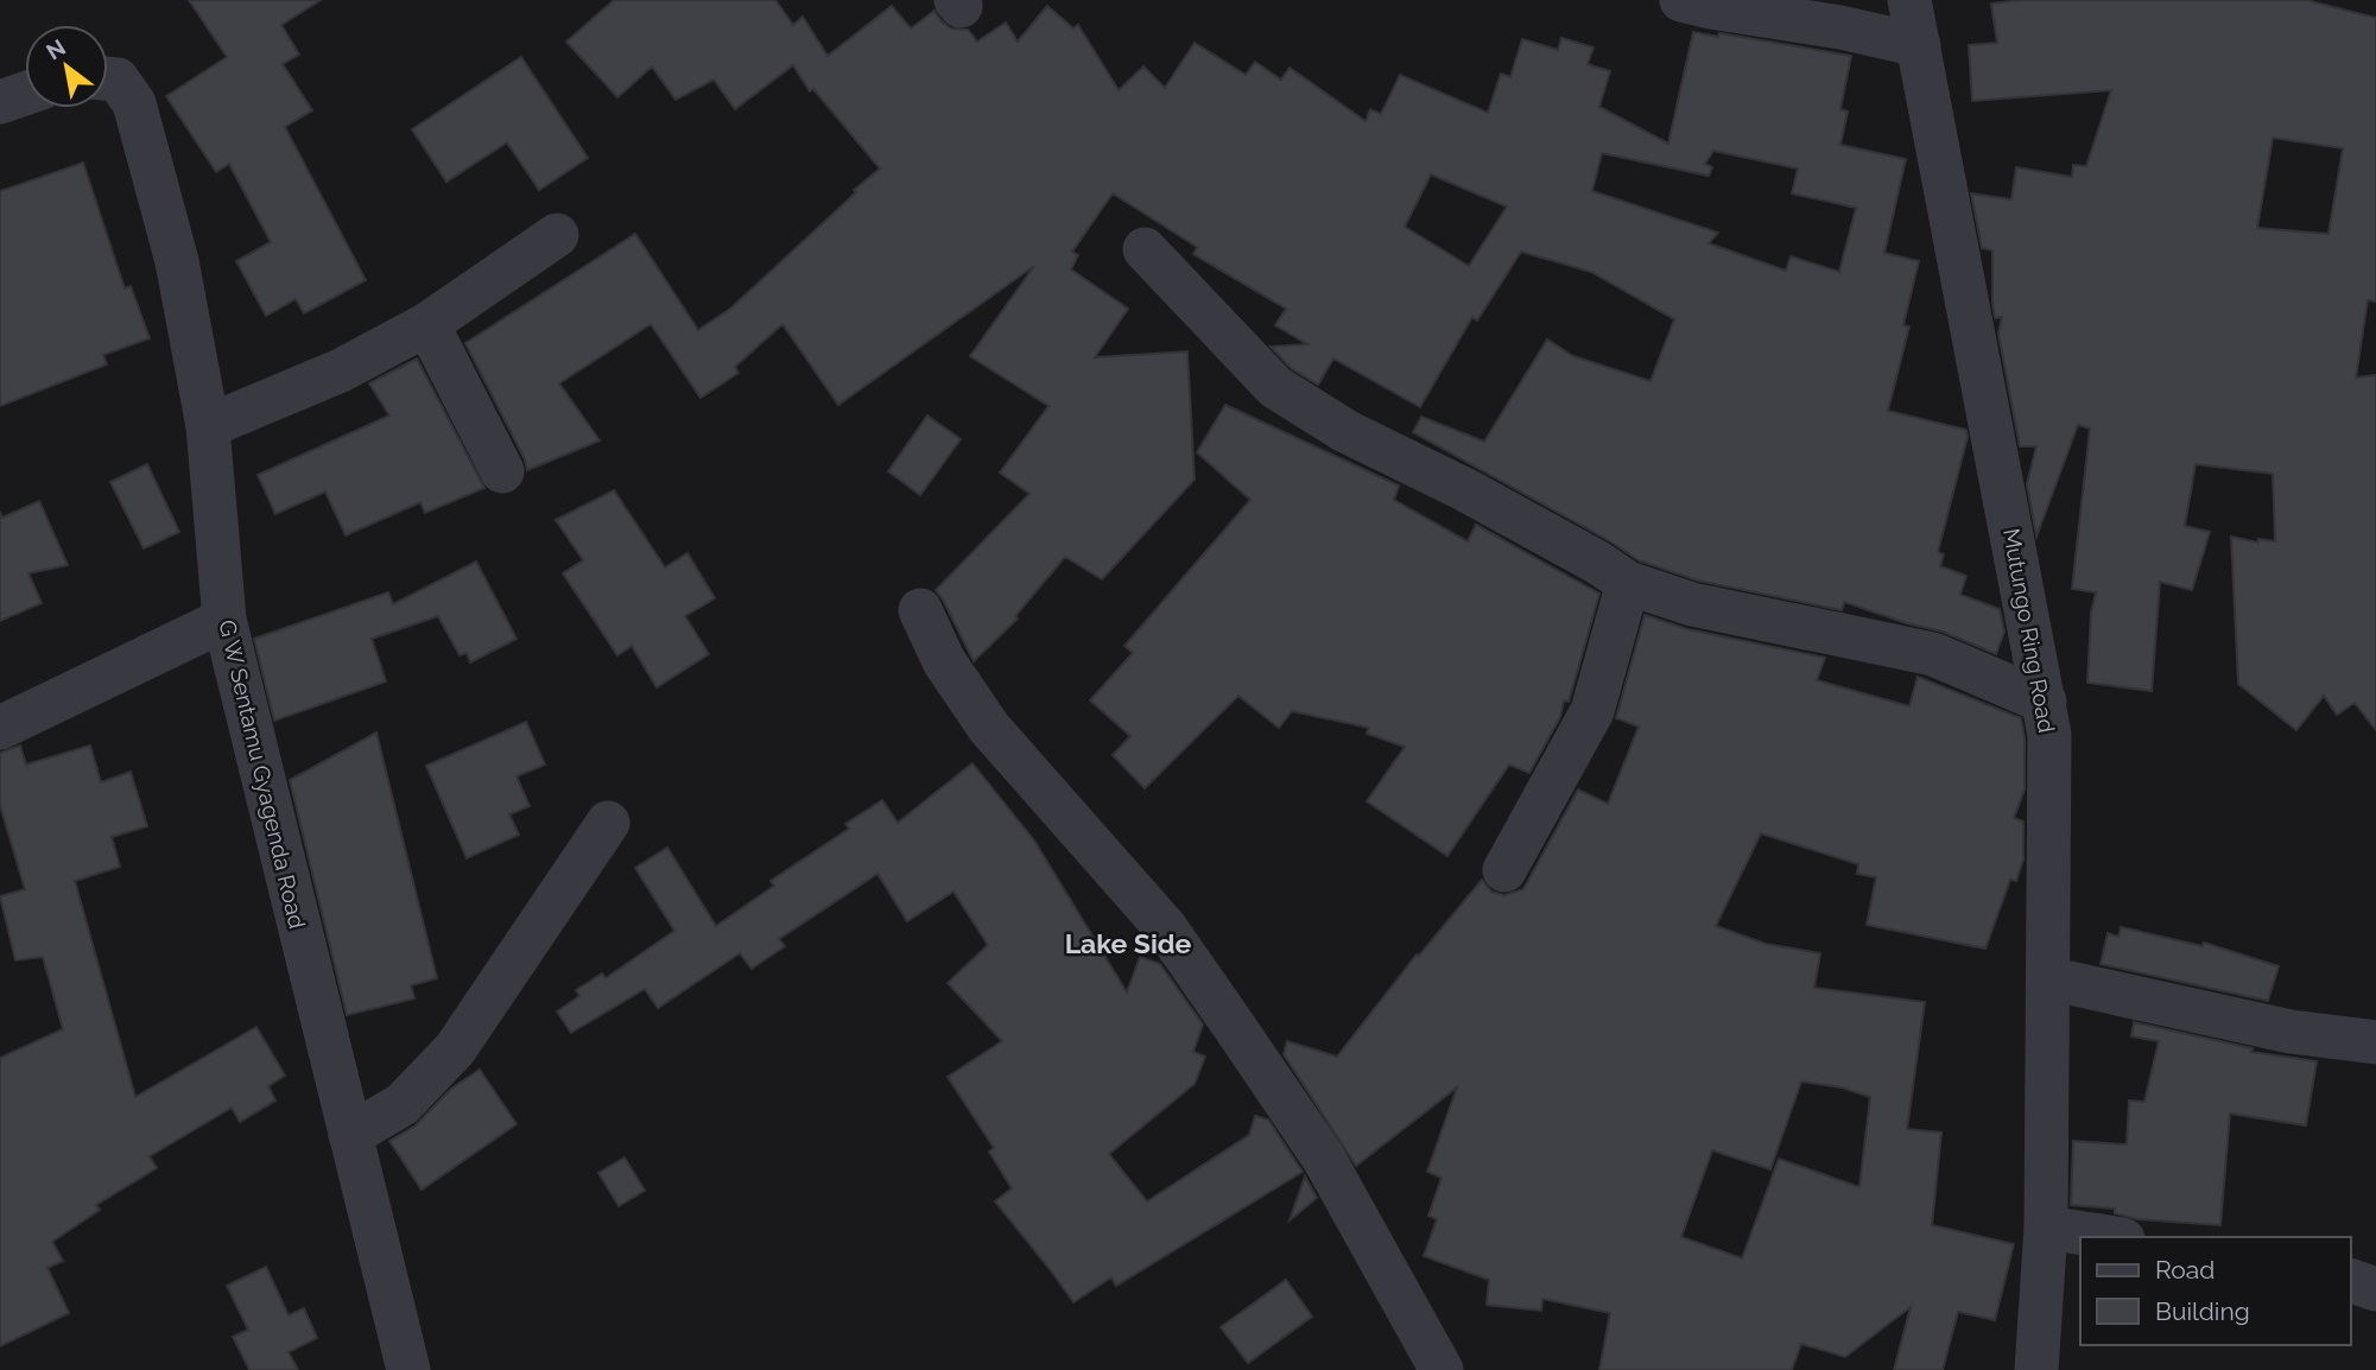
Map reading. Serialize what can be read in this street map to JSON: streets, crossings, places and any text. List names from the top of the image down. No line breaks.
{"streets":{"street":["Mutungo Ring Road","G W Sentamu Gyagenda Road"]},"districts":["Lake Side"],"legend":["Road","Building"],"north":"top left"}
